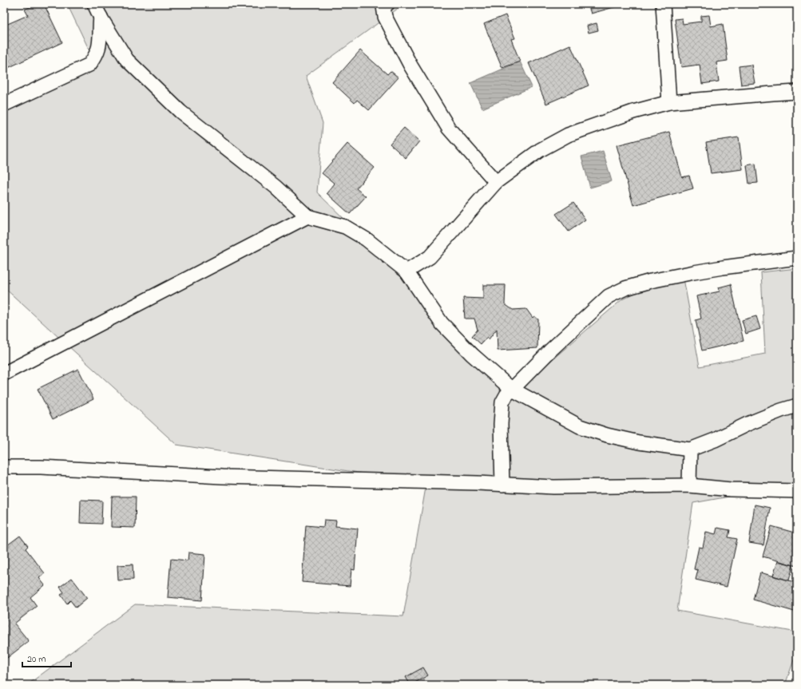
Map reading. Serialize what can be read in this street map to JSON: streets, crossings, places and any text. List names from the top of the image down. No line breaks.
{"scale_bar":"20 m"}
